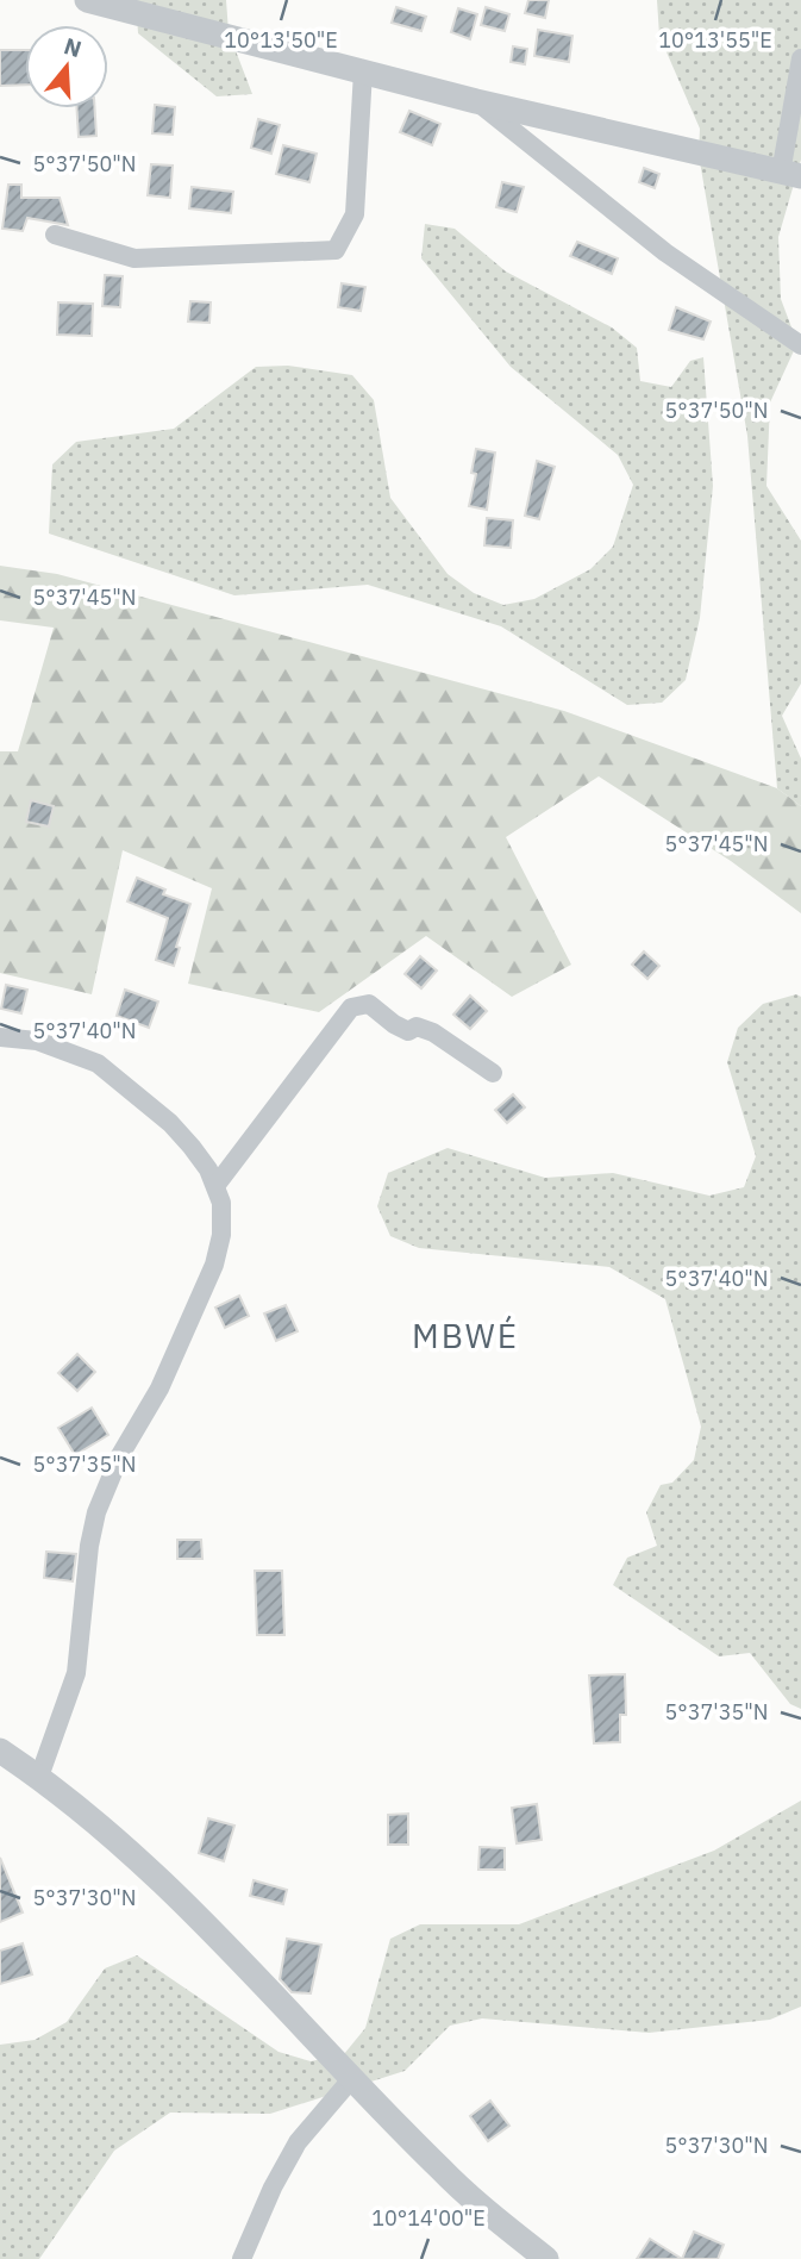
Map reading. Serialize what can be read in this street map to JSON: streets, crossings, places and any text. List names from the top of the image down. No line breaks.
{"districts":["MBWÉ"],"north":"top","coordinates":["10°13'50\"E","10°13'55\"E","5°37'50\"N","5°37'45\"N","5°37'40\"N","5°37'35\"N","5°37'30\"N","10°14'00\"E"]}
